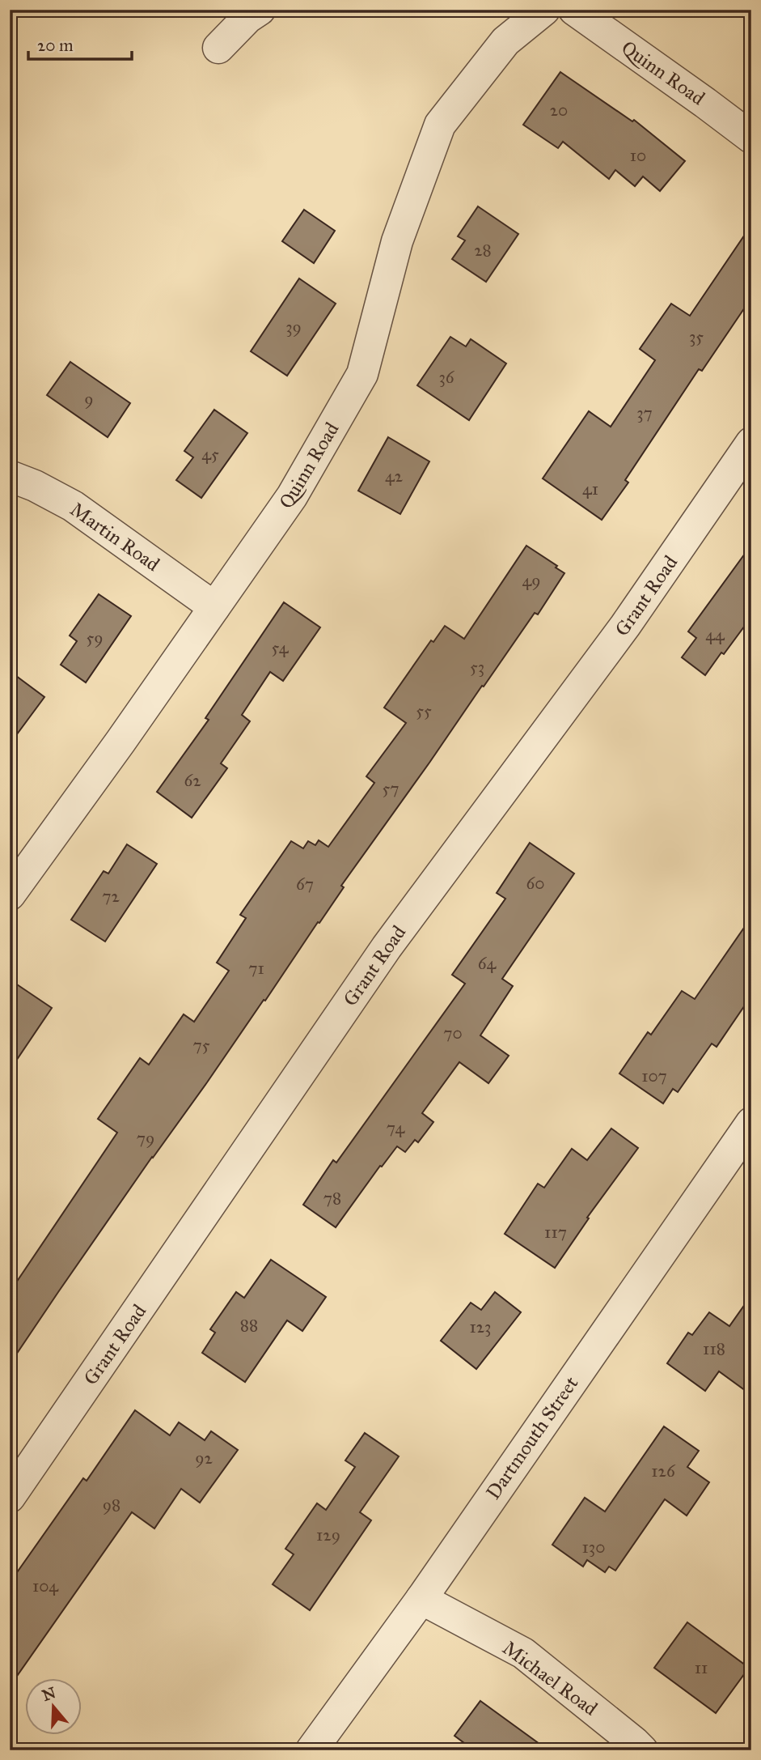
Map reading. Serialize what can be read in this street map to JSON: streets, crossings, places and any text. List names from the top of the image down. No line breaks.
{"streets":{"street":["Quinn Road","Martin Road","Grant Road","Dartmouth Street","Michael Road"]},"crossings":[["Quinn Road","Martin Road"],["Dartmouth Street","Michael Road"]],"house_numbers":["20","10","28","39","35","36","9","37","45","42","41","49","44","59","54","53","55","62","57","60","67","72","64","71","70","75","107","74","79","78","117","88","123","118","92","126","98","129","130","104","11"],"scale_bar":"20 m","north":"top"}
